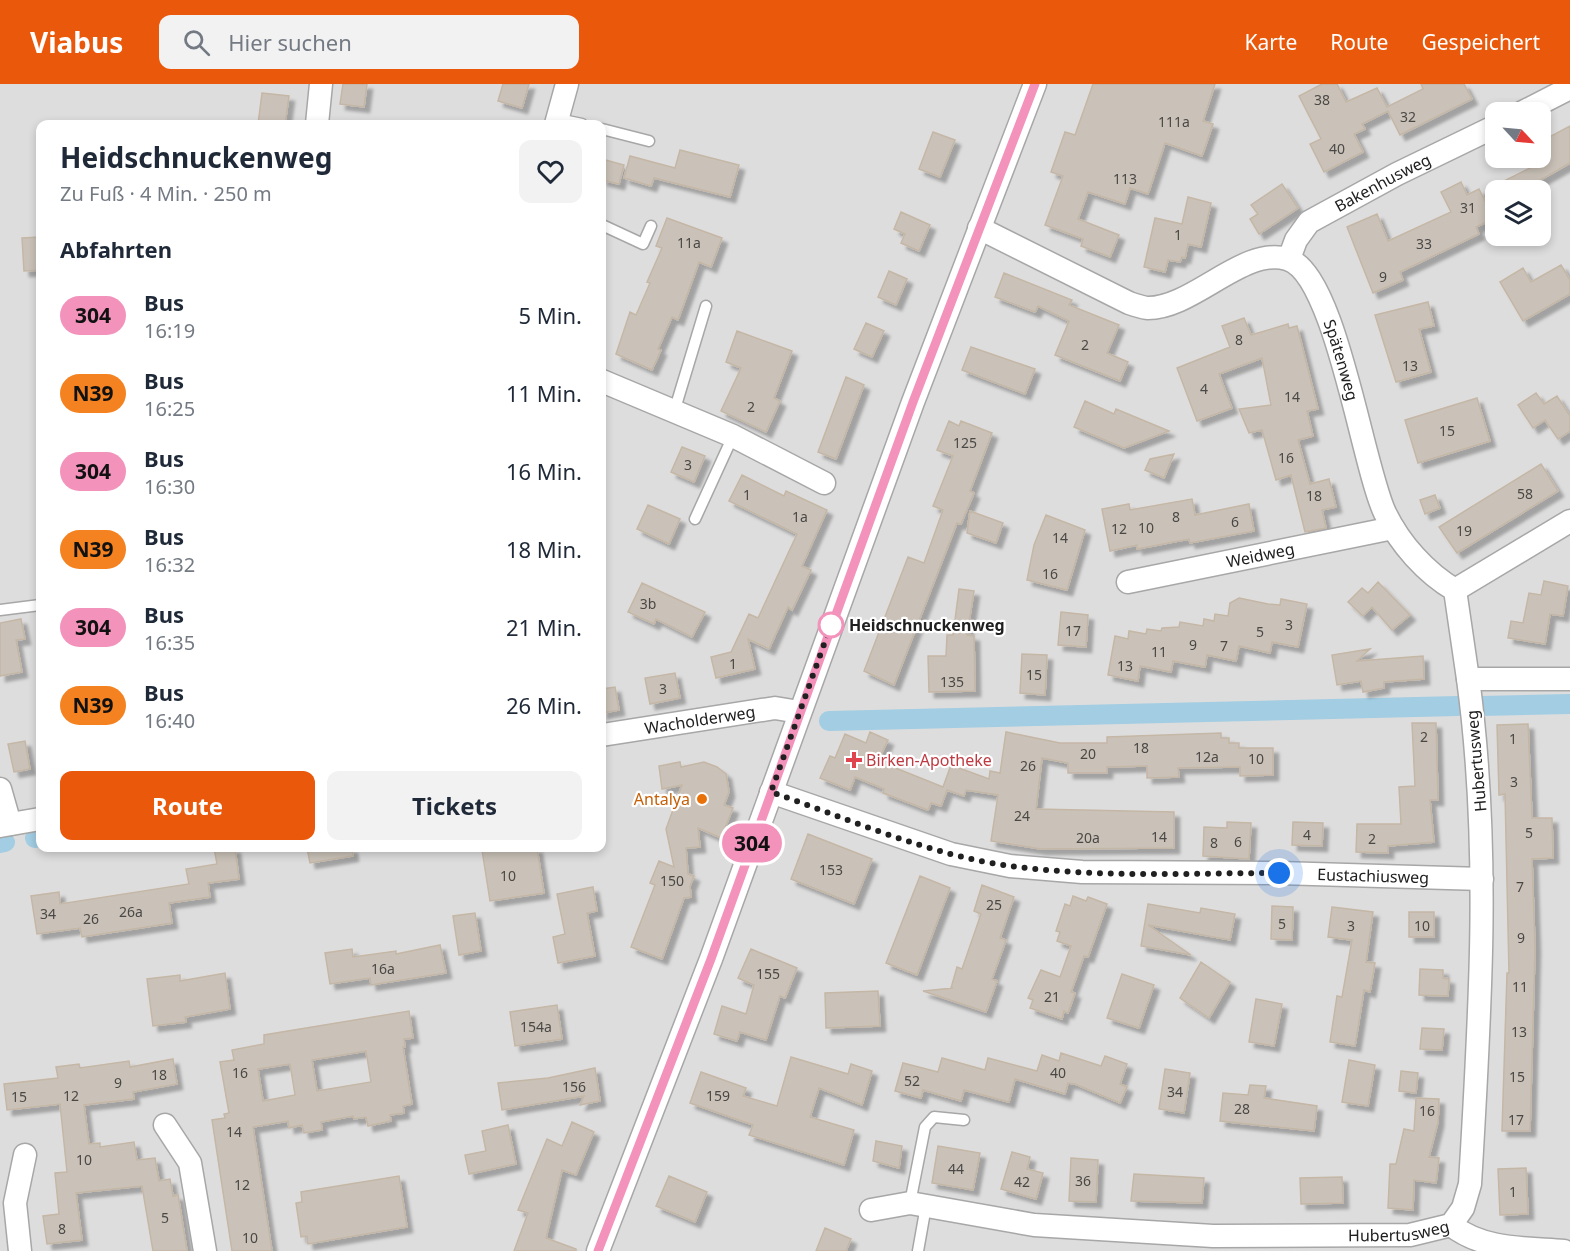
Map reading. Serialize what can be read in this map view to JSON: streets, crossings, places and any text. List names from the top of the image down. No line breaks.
{"streets":{"street":["Bakenhusweg","Spätenweg","Weidweg","Wacholderweg","Hubertusweg","Eustachiusweg"]},"crossings":[["Bakenhusweg","Spätenweg"],["Spätenweg","Weidweg"],["Hubertusweg","Eustachiusweg"]],"places":{"other":["Heidschnuckenweg","Antalya"],"health":["Birken-Apotheke"]},"lines":["bus line 304"],"house_numbers":["38","32","111a","40","113","31","1","11a","33","9","8","2","13","4","14","2","15","125","16","3","58","1","18","1a","8","6","10","12","19","14","16","3b","3","17","5","9","7","11","1","13","15","135","3","2","1","18","20","12a","10","26","3","24","5","4","14","20a","2","6","8","153","10","150","7","25","26a","34","26","5","3","10","9","16a","155","11","21","154a","13","16","40","18","15","52","9","156","34","12","159","15","28","16","17","14","10","44","36","42","12","1","5","8","10"],"north":"bottom right","page":{"header":"Viabus","search":"Hier suchen","nav":["Karte","Route","Gespeichert"],"on_map":"304","heading":[["Heidschnuckenweg","Zu Fuß · 4 Min. · 250 m"],"Abfahrten"],"list":[{"mark":"304","name":"Bus","note":"16:19","value":"5 Min."},{"mark":"N39","name":"Bus","note":"16:25","value":"11 Min."},{"mark":"304","name":"Bus","note":"16:30","value":"16 Min."},{"mark":"N39","name":"Bus","note":"16:32","value":"18 Min."},{"mark":"304","name":"Bus","note":"16:35","value":"21 Min."},{"mark":"N39","name":"Bus","note":"16:40","value":"26 Min."}],"buttons":["Route","Tickets"]}}
